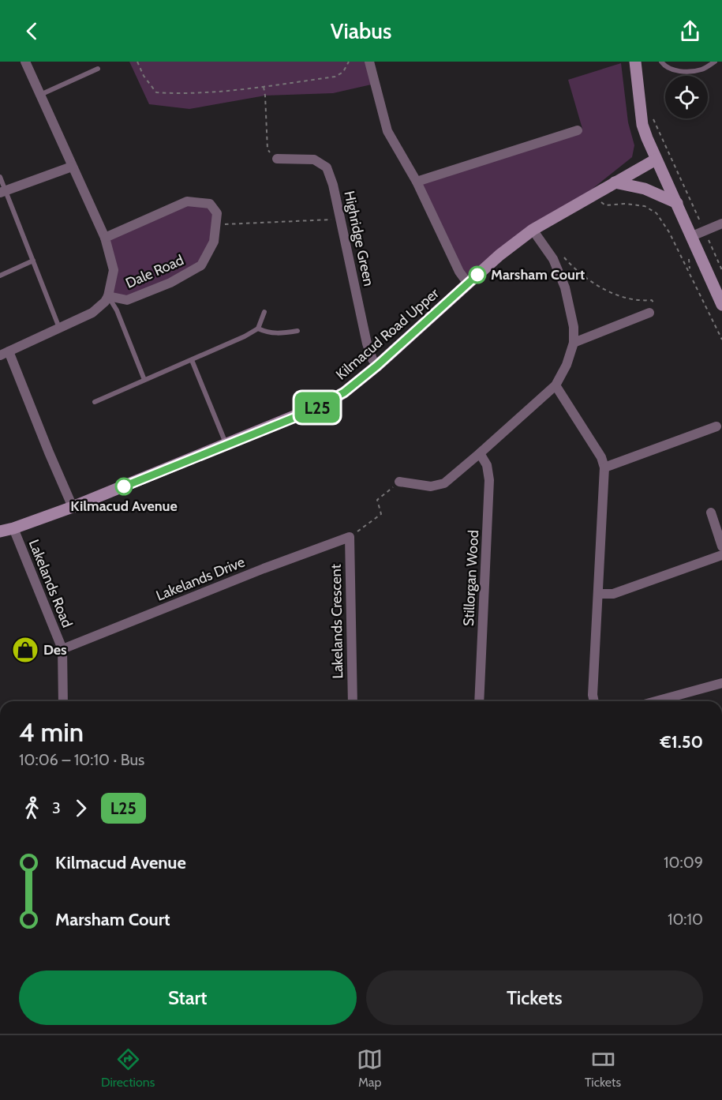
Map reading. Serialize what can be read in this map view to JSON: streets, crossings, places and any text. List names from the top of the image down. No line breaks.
{"streets":{"street":["Highridge Green","Dale Road","Kilmacud Road Upper","Stillorgan Wood","Lakelands Drive","Lakelands Road","Lakelands Crescent"]},"crossings":[["Highridge Green","Kilmacud Road Upper"],["Kilmacud Road Upper","Lakelands Road"],["Lakelands Drive","Lakelands Road"],["Lakelands Drive","Lakelands Crescent"]],"places":{"other":["Marsham Court","Kilmacud Avenue"],"shop":["Des"]},"lines":["bus line L25"],"page":{"header":"Viabus","on_map":"L25","heading":["4 min","10:06 – 10:10 · Bus","€1.50"],"legs":["3","L25"],"list":[{"name":"Kilmacud Avenue","value":"10:09"},{"name":"Marsham Court","value":"10:10"}],"buttons":["Start","Tickets"],"tabs":["Directions","Map","Tickets"]}}
